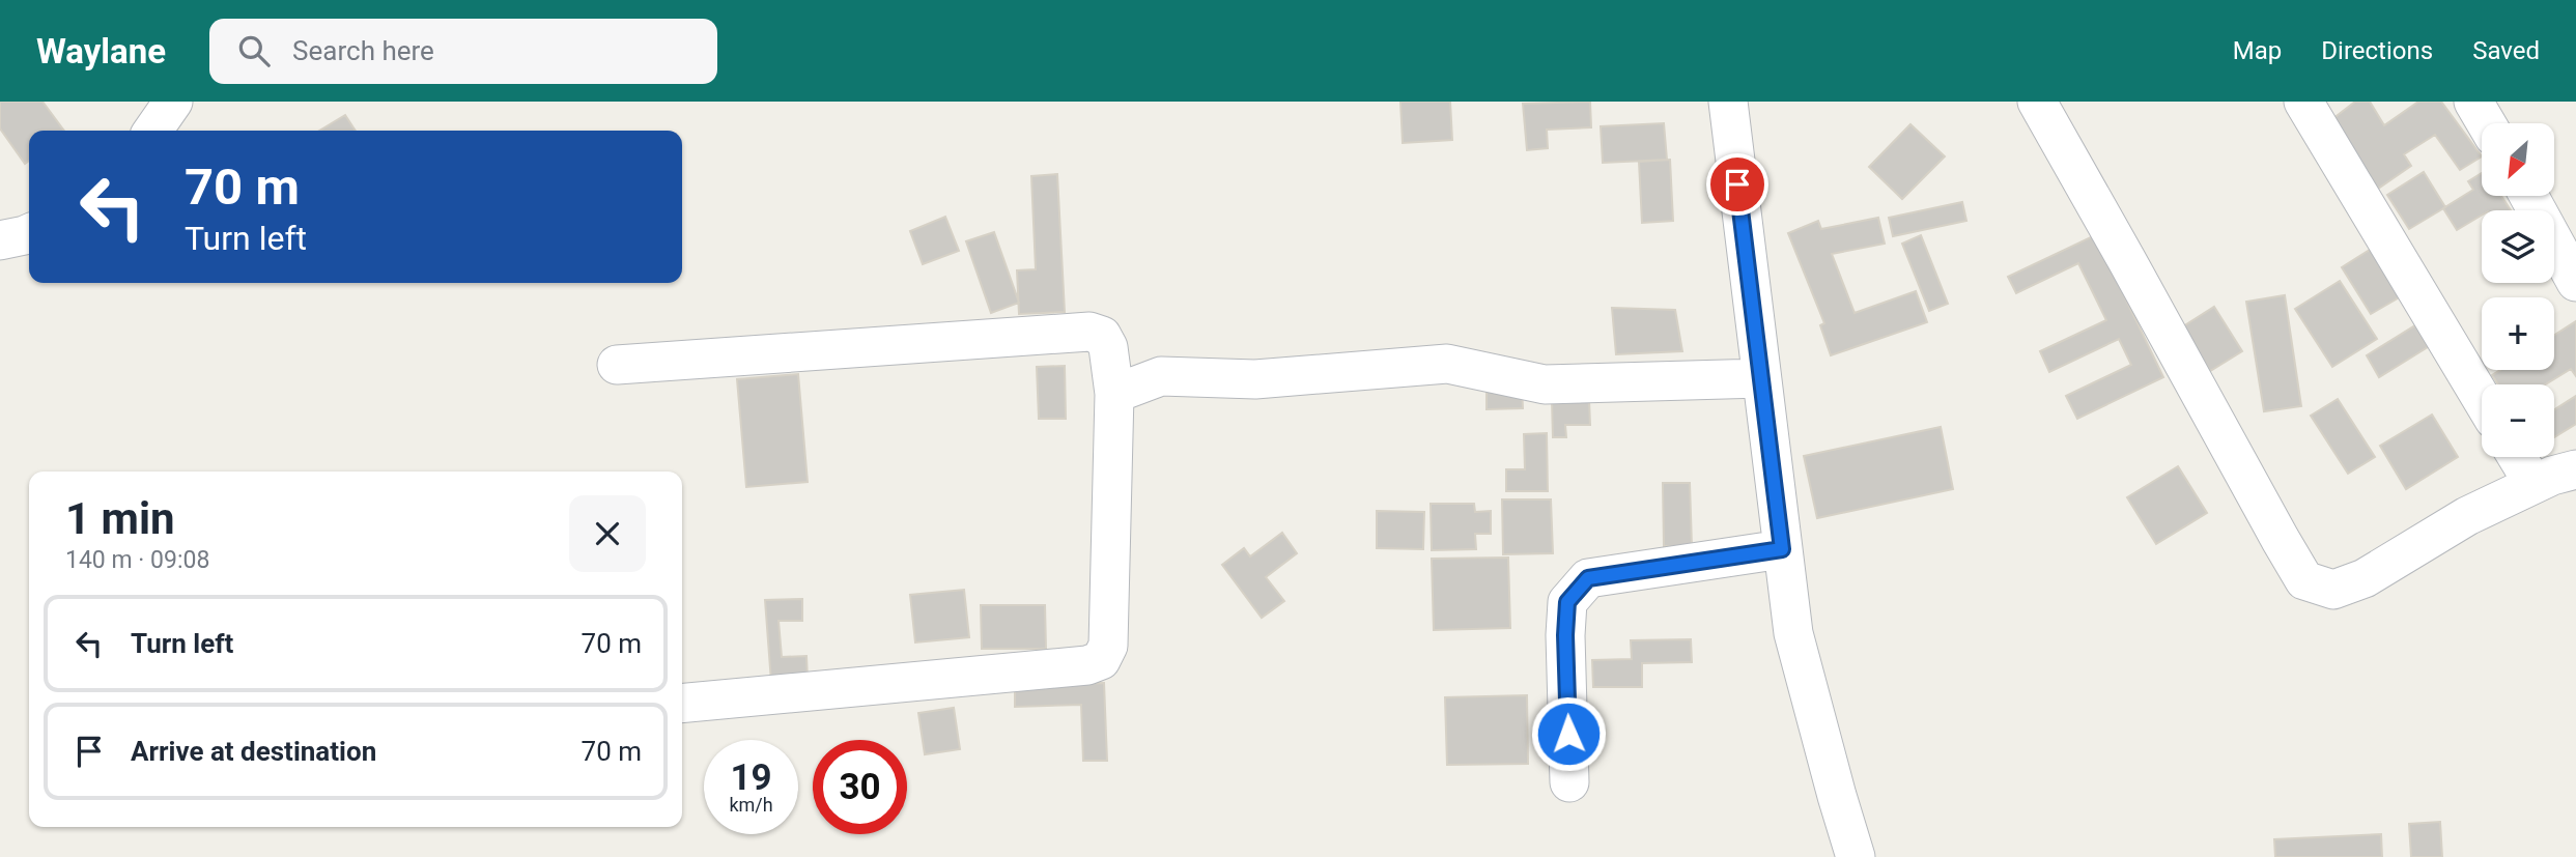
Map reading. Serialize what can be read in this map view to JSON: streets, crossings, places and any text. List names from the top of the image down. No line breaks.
{"north":"bottom left","page":{"header":"Waylane","search":"Search here","nav":["Map","Directions","Saved"],"map_buttons":["+","−"],"turn":["70 m","Turn left"],"heading":["1 min","140 m · 09:08"],"list":[{"name":"Turn left","value":"70 m"},{"name":"Arrive at destination","value":"70 m"}],"speed":"19 km/h","limit":"30"}}
